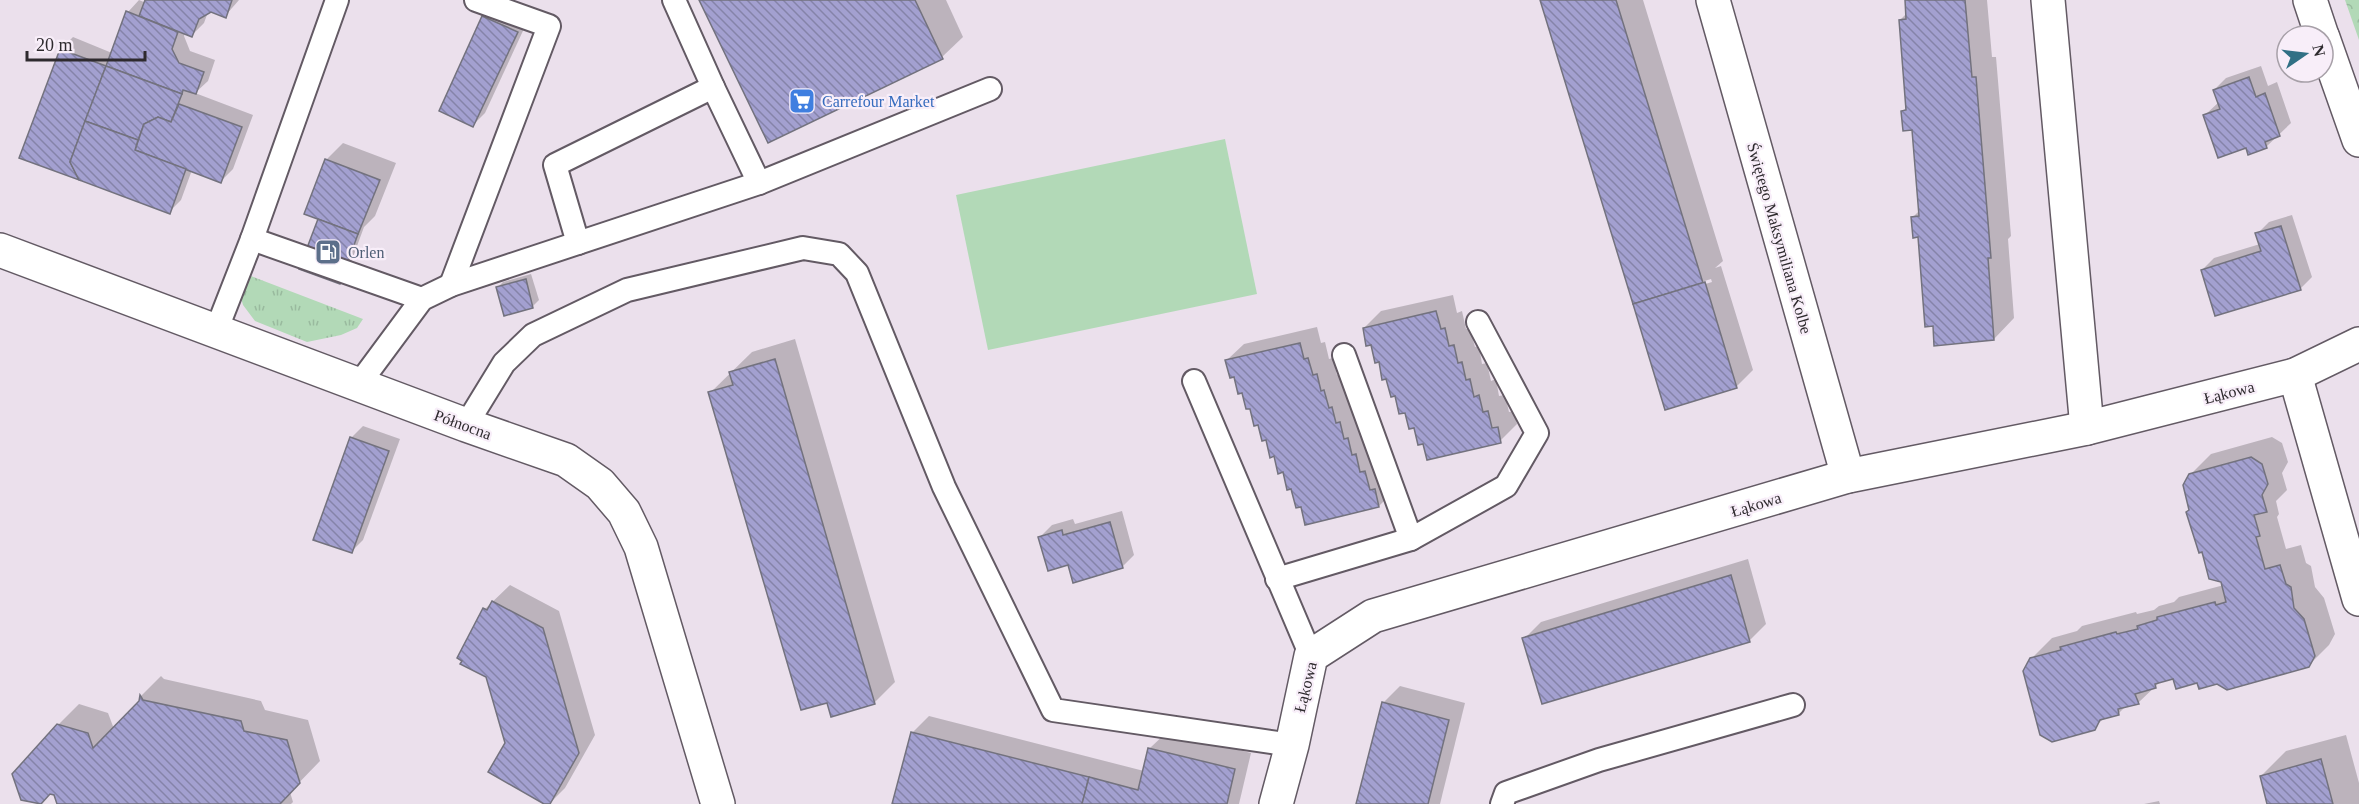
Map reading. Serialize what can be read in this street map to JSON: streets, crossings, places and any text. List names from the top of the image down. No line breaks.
{"streets":{"street":["Świętego Maksymiliana Kolbe","Łąkowa","Północna"]},"crossings":[["Świętego Maksymiliana Kolbe","Łąkowa"]],"places":{"supermarket":["Carrefour Market"],"fuel station":["Orlen"]},"scale_bar":"20 m","north":"right"}
